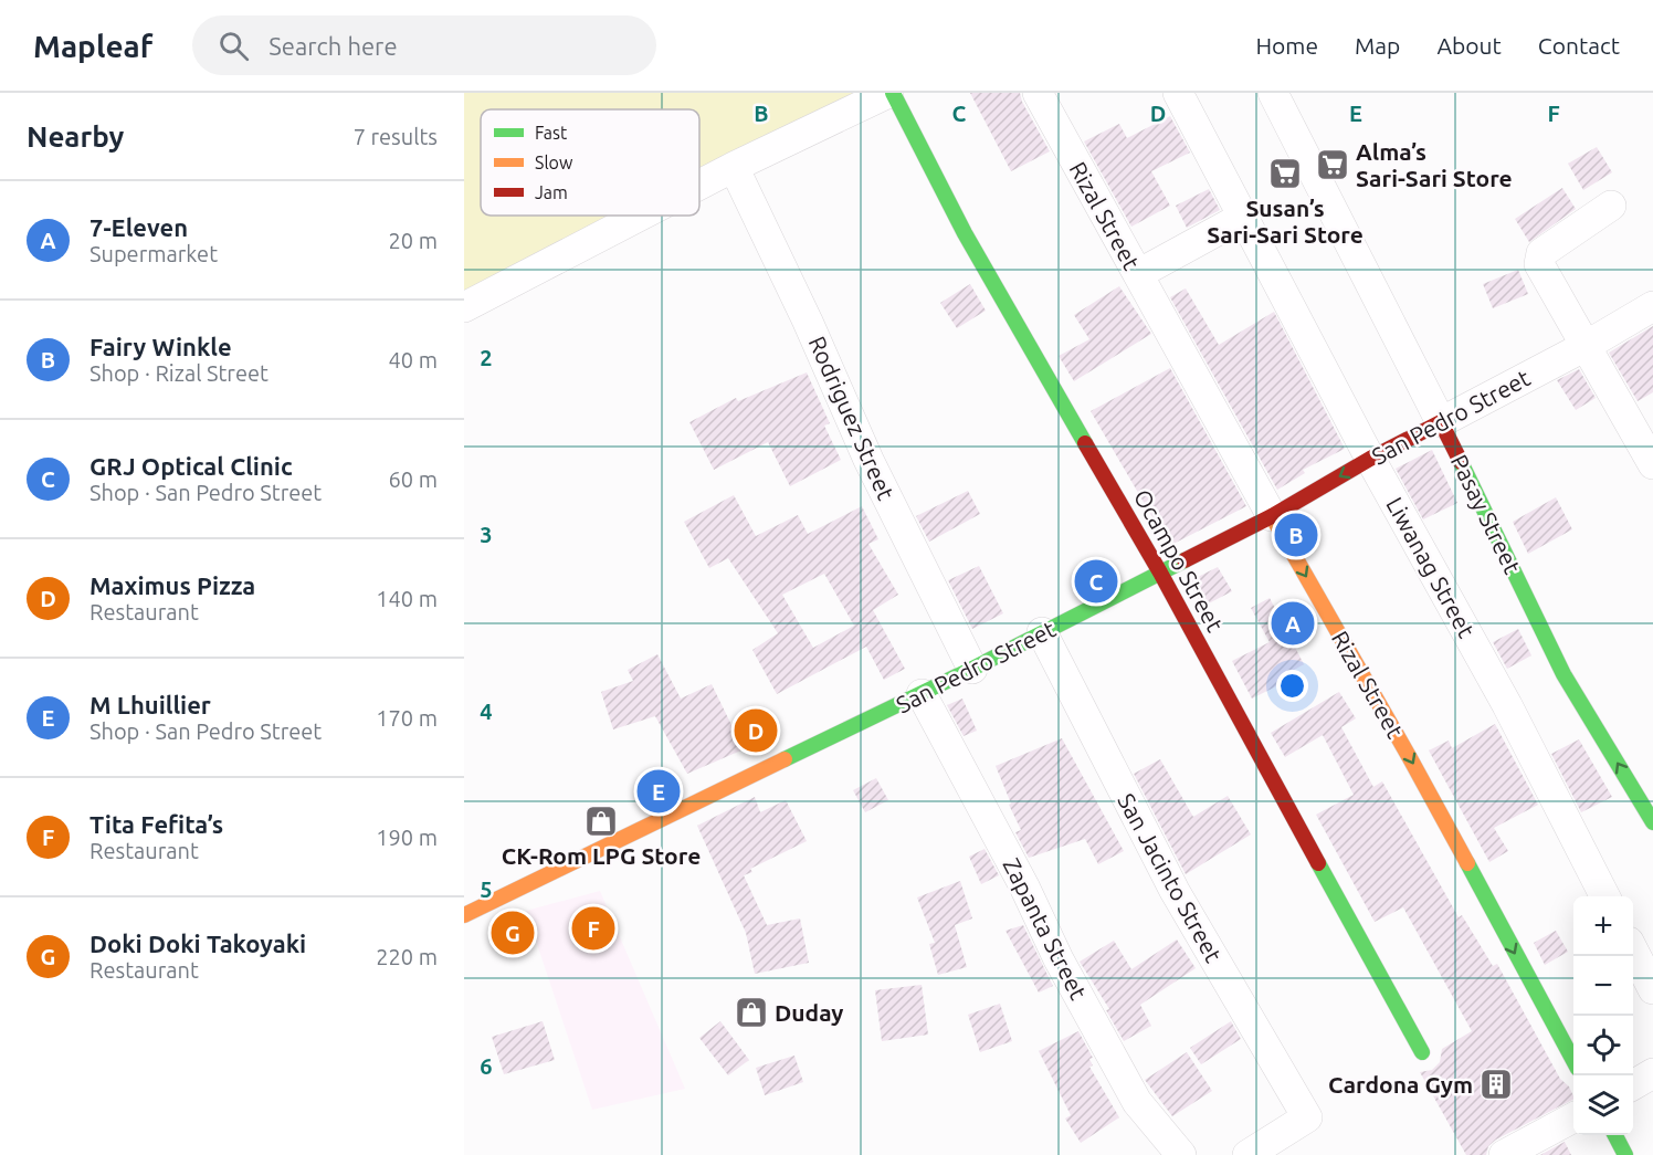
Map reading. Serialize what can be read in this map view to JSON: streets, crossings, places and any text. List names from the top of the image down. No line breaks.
{"streets":{"main road":["Rizal Street","San Pedro Street","Pasay Street","Ocampo Street"],"street":["Rodriguez Street","Liwanag Street","San Jacinto Street","Zapanta Street"]},"crossings":[["Rizal Street","San Pedro Street"],["San Pedro Street","Rodriguez Street"],["San Pedro Street","Pasay Street"],["San Pedro Street","Ocampo Street"],["San Pedro Street","Liwanag Street"],["San Pedro Street","San Jacinto Street"],["San Pedro Street","Zapanta Street"]],"one_way":["Rizal Street","Pasay Street"],"places":{"supermarket":["Alma’s Sari-Sari Store","Susan’s Sari-Sari Store"],"shop":["CK-Rom LPG Store","Duday"],"building":["Cardona Gym"]},"legend":["Fast","Slow","Jam"],"page":{"header":"Mapleaf","search":"Search here","nav":["Home","Map","About","Contact"],"heading":["Nearby","7 results"],"list":[{"mark":"A","name":"7-Eleven","note":"Supermarket","value":"20 m"},{"mark":"B","name":"Fairy Winkle","note":"Shop · Rizal Street","value":"40 m"},{"mark":"C","name":"GRJ Optical Clinic","note":"Shop · San Pedro Street","value":"60 m"},{"mark":"D","name":"Maximus Pizza","note":"Restaurant","value":"140 m"},{"mark":"E","name":"M Lhuillier","note":"Shop · San Pedro Street","value":"170 m"},{"mark":"F","name":"Tita Fefita’s","note":"Restaurant","value":"190 m"},{"mark":"G","name":"Doki Doki Takoyaki","note":"Restaurant","value":"220 m"}],"pins":["B","C","A","D","E","F","G"],"map_buttons":["+","−"]},"grid":{"columns":["B","C","D","E","F"],"rows":["2","3","4","5","6"]}}
